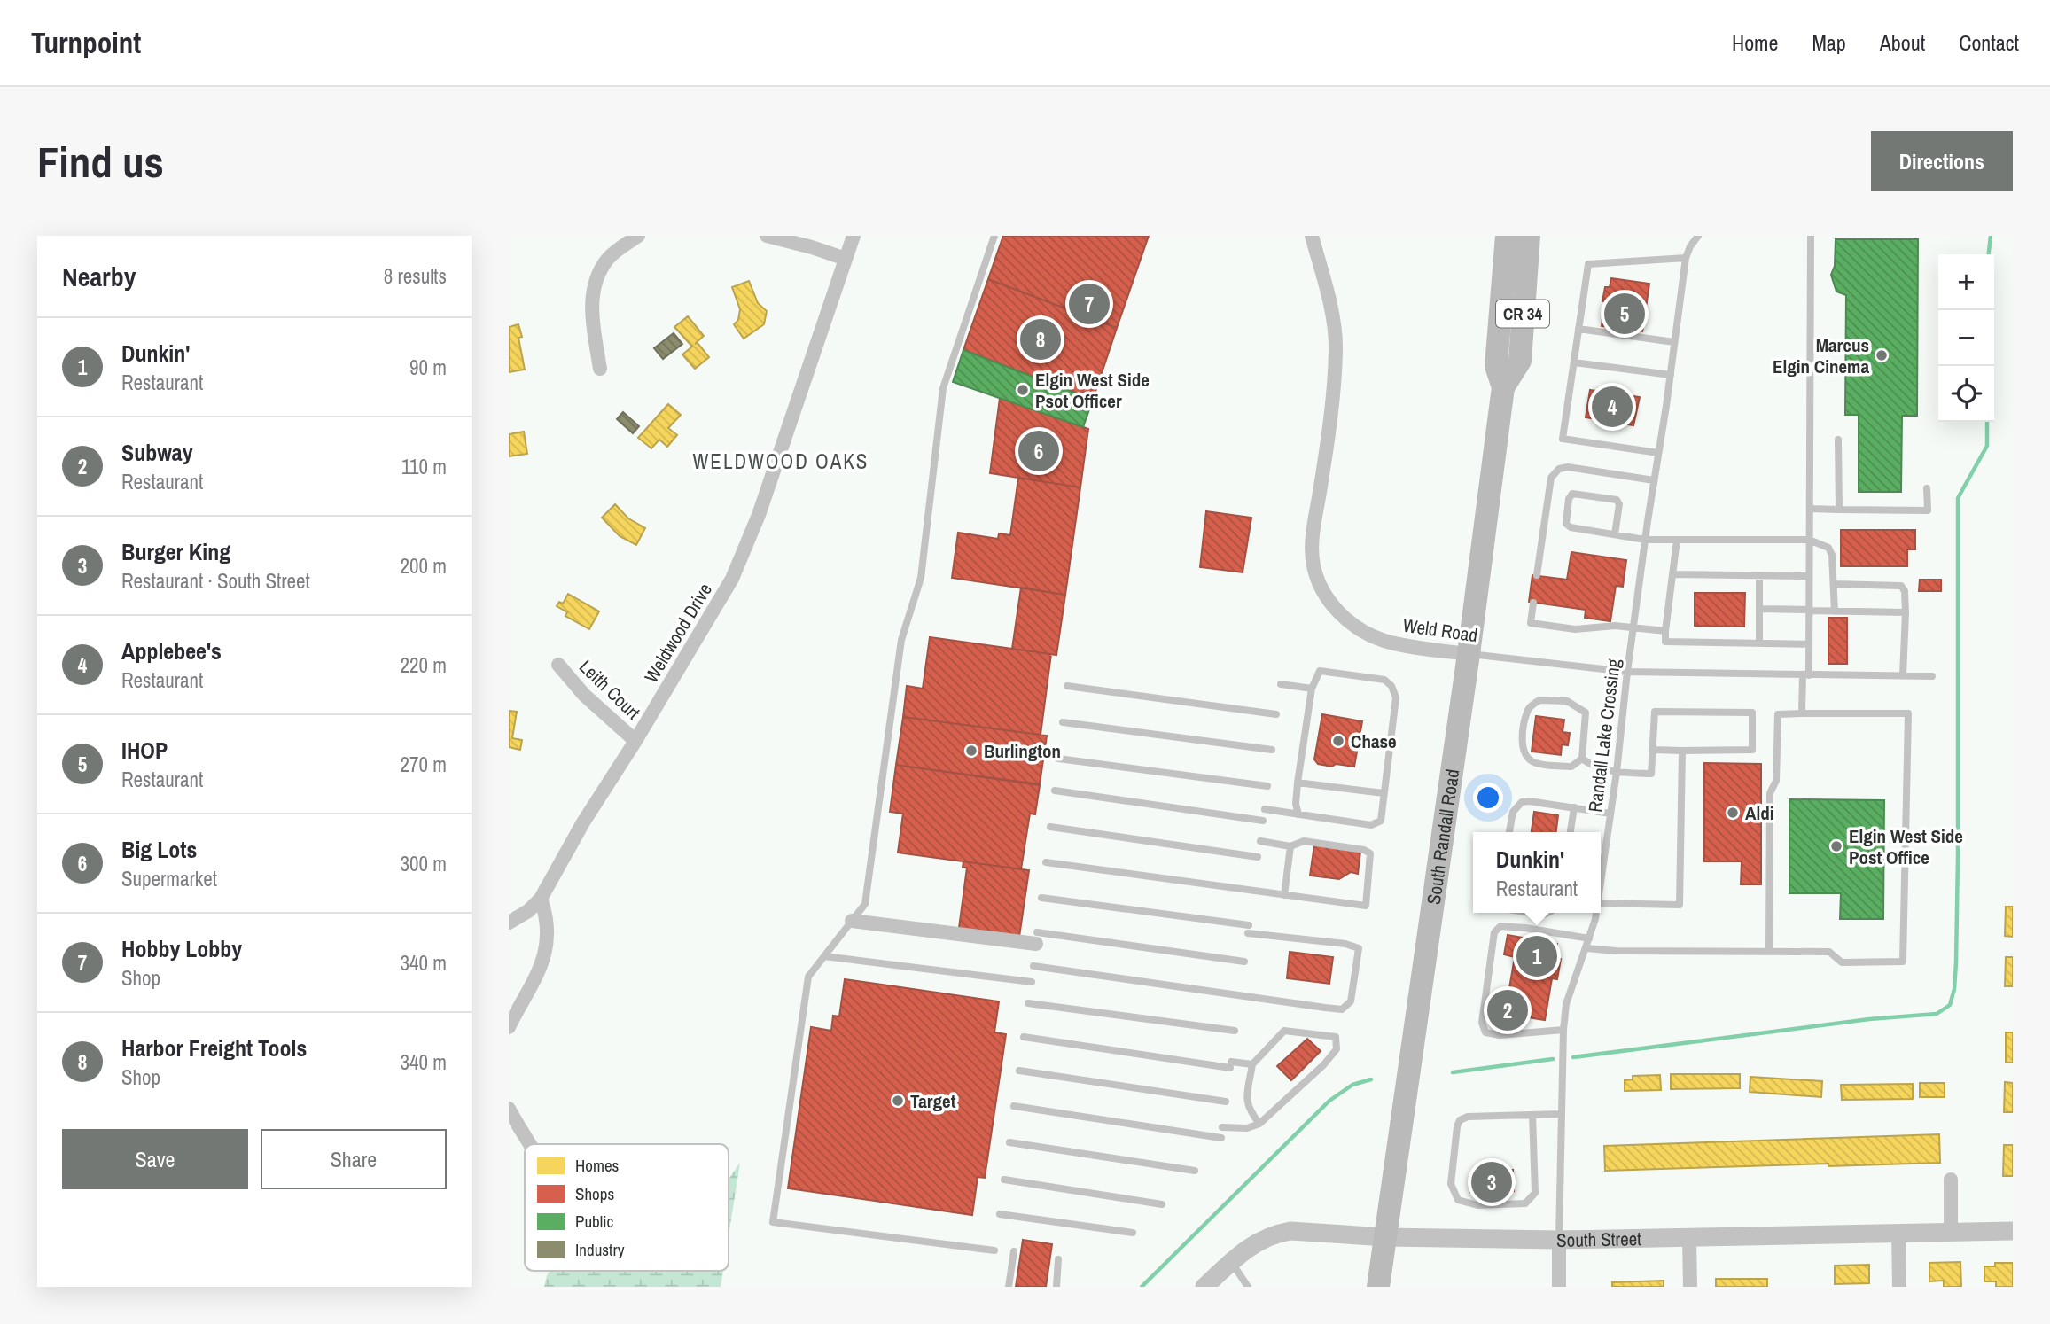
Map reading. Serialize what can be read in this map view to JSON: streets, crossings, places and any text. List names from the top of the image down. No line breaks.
{"streets":{"main road":["CR 34","South Randall Road"],"street":["Weld Road","Weldwood Drive","Leith Court","South Street"],"lane":["Randall Lake Crossing"]},"crossings":[["Weld Road","Randall Lake Crossing"],["Weld Road","South Randall Road"],["Weldwood Drive","Leith Court"],["Randall Lake Crossing","South Street"],["South Randall Road","South Street"]],"districts":["WELDWOOD OAKS"],"places":["Marcus Elgin Cinema","Elgin West Side Psot Officer","Chase","Burlington","Aldi","Elgin West Side Post Office","Target"],"legend":["Homes","Shops","Public","Industry"],"page":{"header":"Turnpoint","nav":["Home","Map","About","Contact"],"buttons":["Directions",["Save","Share"]],"title":"Find us","heading":["Nearby","8 results"],"map_buttons":["+","−"],"pins":["7","5","8","4","6","1","2","3"],"list":[{"mark":"1","name":"Dunkin'","note":"Restaurant","value":"90 m"},{"mark":"2","name":"Subway","note":"Restaurant","value":"110 m"},{"mark":"3","name":"Burger King","note":"Restaurant · South Street","value":"200 m"},{"mark":"4","name":"Applebee's","note":"Restaurant","value":"220 m"},{"mark":"5","name":"IHOP","note":"Restaurant","value":"270 m"},{"mark":"6","name":"Big Lots","note":"Supermarket","value":"300 m"},{"mark":"7","name":"Hobby Lobby","note":"Shop","value":"340 m"},{"mark":"8","name":"Harbor Freight Tools","note":"Shop","value":"340 m"}],"popup":["Dunkin'","Restaurant"]}}
